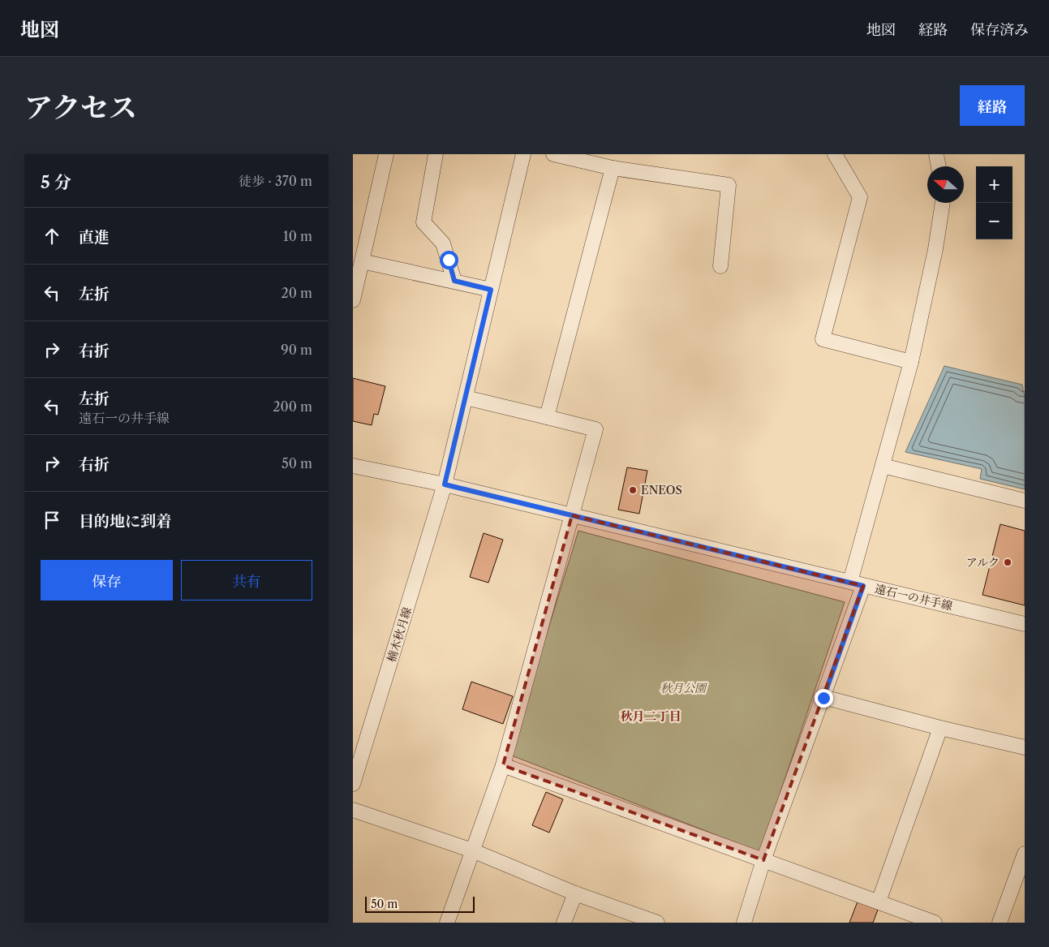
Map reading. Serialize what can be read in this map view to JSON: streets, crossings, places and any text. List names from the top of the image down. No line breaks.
{"streets":{"street":["遠石一の井手線","楠木秋月線"]},"crossings":[["遠石一の井手線","楠木秋月線"]],"districts":["秋月二丁目"],"parks":["秋月公園"],"places":["ENEOS","アルク"],"scale_bar":"50 m","north":"left","page":{"header":"地図","nav":["地図","経路","保存済み"],"title":"アクセス","buttons":["経路",["保存","共有"]],"heading":["5 分","徒歩 · 370 m"],"map_buttons":["+","−"],"list":[["直進","10 m"],["左折","20 m"],["右折","90 m"],["左折","遠石一の井手線","200 m"],["右折","50 m"],"目的地に到着"],"scale":"50 m"}}
